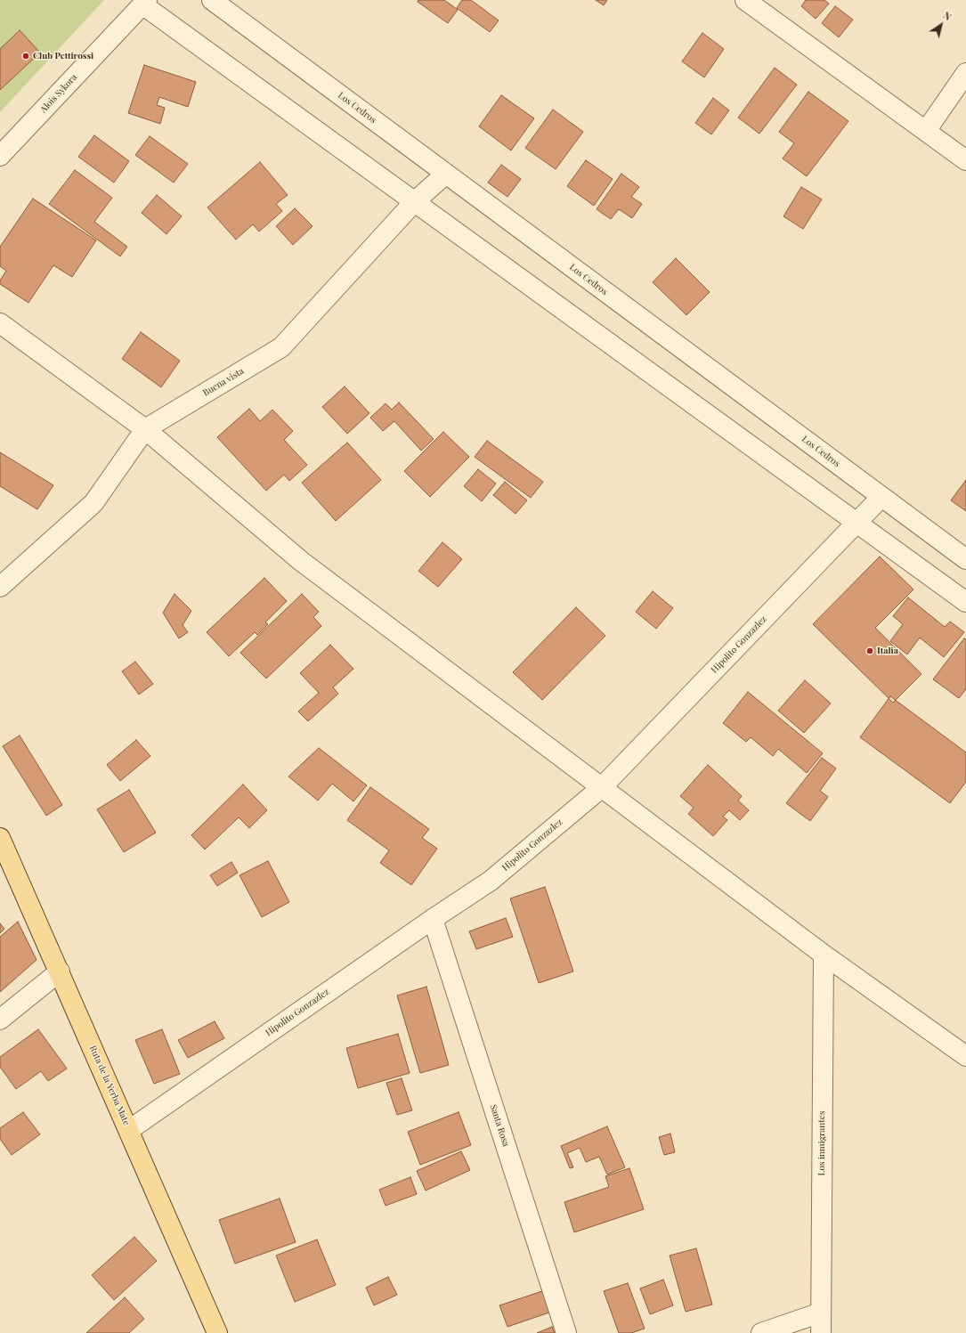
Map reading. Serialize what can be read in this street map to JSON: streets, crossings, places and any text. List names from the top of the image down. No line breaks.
{"streets":{"main road":["Ruta de la Yerba Mate"],"street":["Alois Sykora","Los Cedros","Buena vista","Hipolito Gonzazlez","Santa Rosa","Los inmigrantes"]},"crossings":[["Los Cedros","Buena vista"],["Los Cedros","Hipolito Gonzazlez"],["Hipolito Gonzazlez","Ruta de la Yerba Mate"],["Hipolito Gonzazlez","Santa Rosa"]],"places":["Club Pettirossi","Italia"],"north":"top right"}
